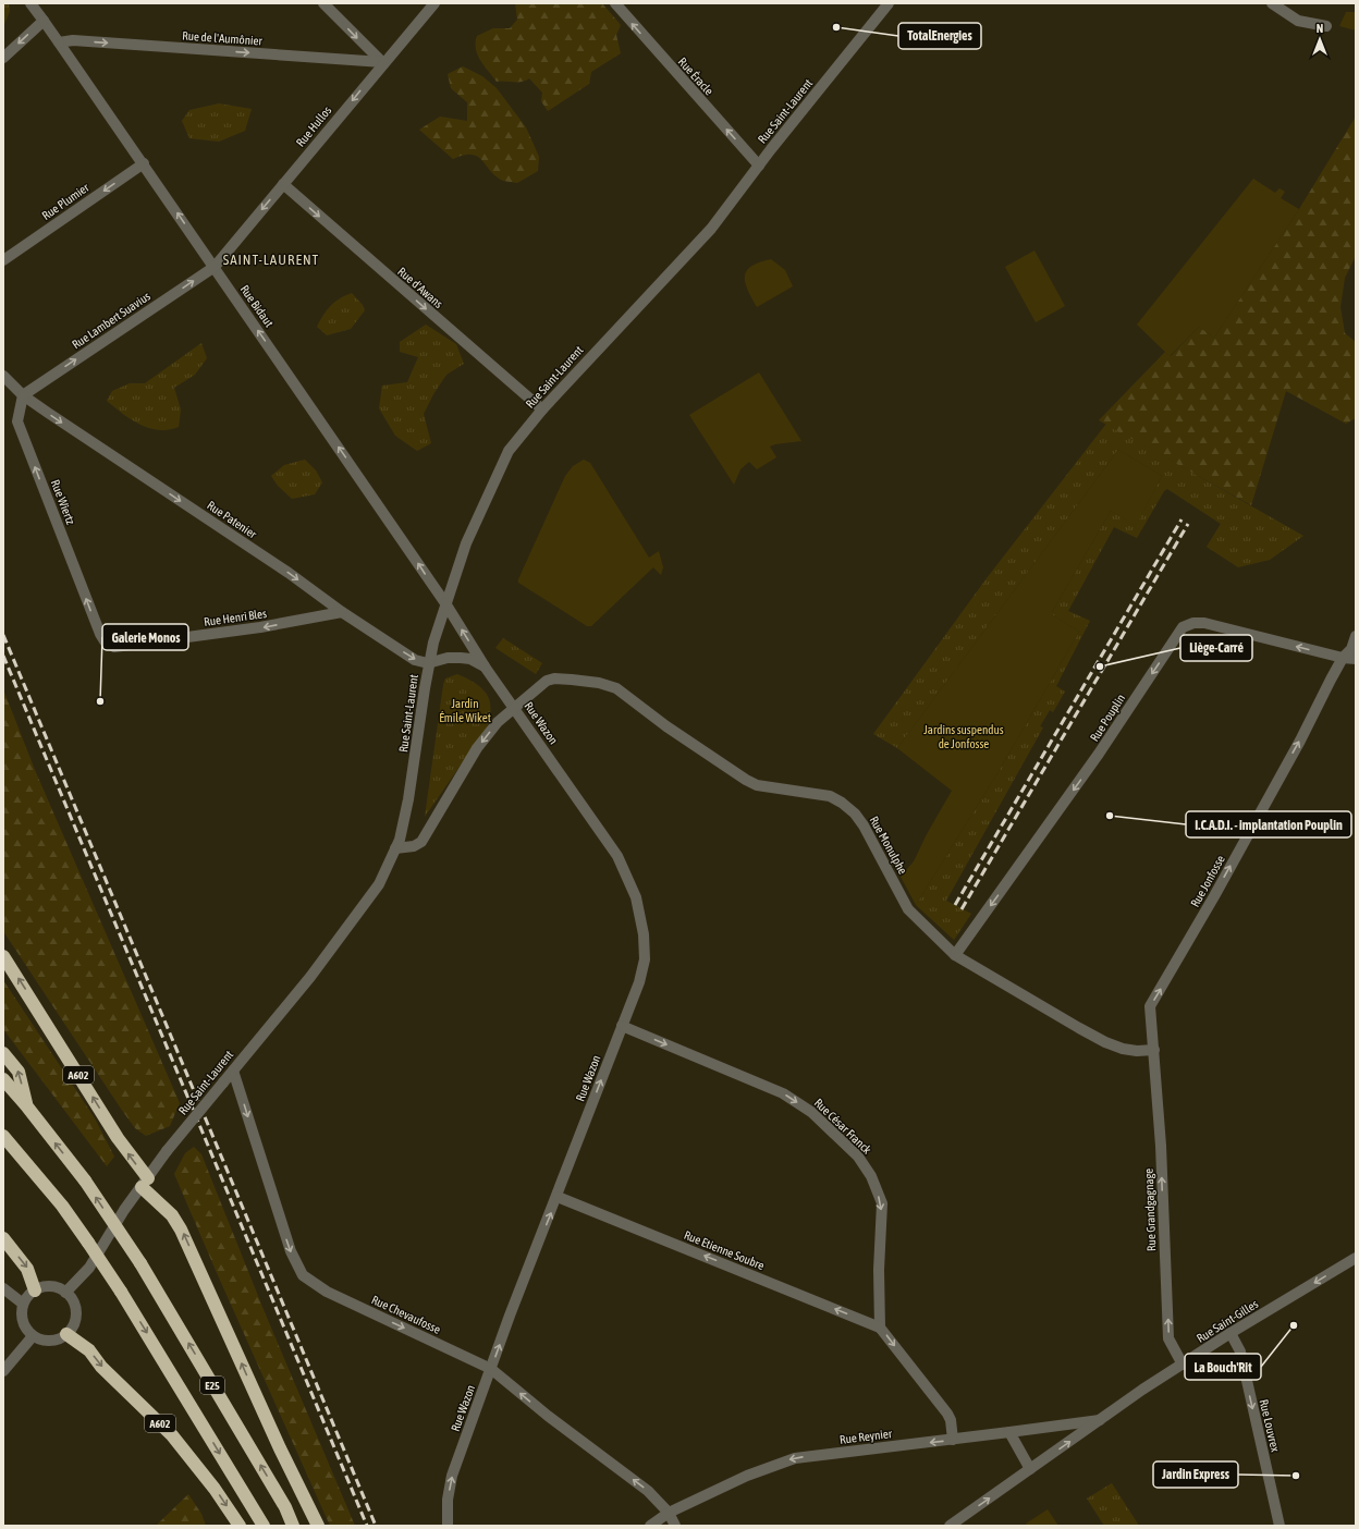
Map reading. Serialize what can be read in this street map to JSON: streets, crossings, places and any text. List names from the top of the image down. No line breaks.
{"streets":{"highway":["A602","E25"],"street":["Rue de l'Aumônier","Rue Éracle","Rue Saint-Laurent","Rue Hullos","Rue Plumier","Rue d'Awans","Rue Bidaut","Rue Lambert Suavius","Rue Wiertz","Rue Patenier","Rue Henri Bles","Rue Pouplin","Rue Wazon","Rue Monulphe","Rue Jonfosse","Rue César Franck","Rue Grandgagnage","Rue Etienne Soubre","Rue Chevaufosse","Rue Saint-Gilles","Rue Louvrex","Rue Reynier"]},"crossings":[["Rue de l'Aumônier","Rue Hullos"],["Rue de l'Aumônier","Rue Bidaut"],["Rue Éracle","Rue Saint-Laurent"],["Rue Saint-Laurent","Rue d'Awans"],["Rue Saint-Laurent","Rue Bidaut"],["Rue Saint-Laurent","Rue Patenier"],["Rue Saint-Laurent","Rue Wazon"],["Rue Saint-Laurent","A602"],["Rue Saint-Laurent","Rue Chevaufosse"],["Rue Hullos","Rue d'Awans"],["Rue Hullos","Rue Bidaut"],["Rue Hullos","Rue Lambert Suavius"],["Rue Plumier","Rue Bidaut"],["Rue Bidaut","Rue Lambert Suavius"],["Rue Bidaut","Rue Wazon"],["Rue Lambert Suavius","Rue Wiertz"],["Rue Lambert Suavius","Rue Patenier"],["Rue Wiertz","Rue Patenier"],["Rue Wiertz","Rue Henri Bles"],["Rue Patenier","Rue Henri Bles"],["Rue Pouplin","Rue Monulphe"],["Rue Pouplin","Rue Jonfosse"],["Rue Wazon","Rue Monulphe"],["Rue Wazon","Rue César Franck"],["Rue Wazon","Rue Etienne Soubre"],["Rue Wazon","Rue Chevaufosse"],["Rue Monulphe","Rue Jonfosse"],["Rue Monulphe","Rue Grandgagnage"],["Rue Jonfosse","Rue Grandgagnage"],["Rue César Franck","Rue Etienne Soubre"],["Rue Grandgagnage","Rue Saint-Gilles"],["Rue Chevaufosse","Rue Reynier"],["Rue Saint-Gilles","Rue Louvrex"],["Rue Saint-Gilles","Rue Reynier"]],"one_way":["Rue de l'Aumônier","Rue Éracle","Rue Hullos","Rue Plumier","Rue d'Awans","Rue Bidaut","Rue Lambert Suavius","Rue Wiertz","Rue Patenier","Rue Henri Bles","Rue Pouplin","Rue Wazon","Rue Jonfosse","Rue César Franck","Rue Grandgagnage","Rue Etienne Soubre","Rue Louvrex","Rue Reynier"],"districts":["SAINT-LAURENT"],"parks":["Jardin Émile Wiket","Jardins suspendus de Jonfosse"],"places":["TotalEnergies","Liège-Carré","Galerie Monos","I.C.A.D.I. - implantation Pouplin","La Bouch'Rit","Jardin Express"],"north":"top"}
